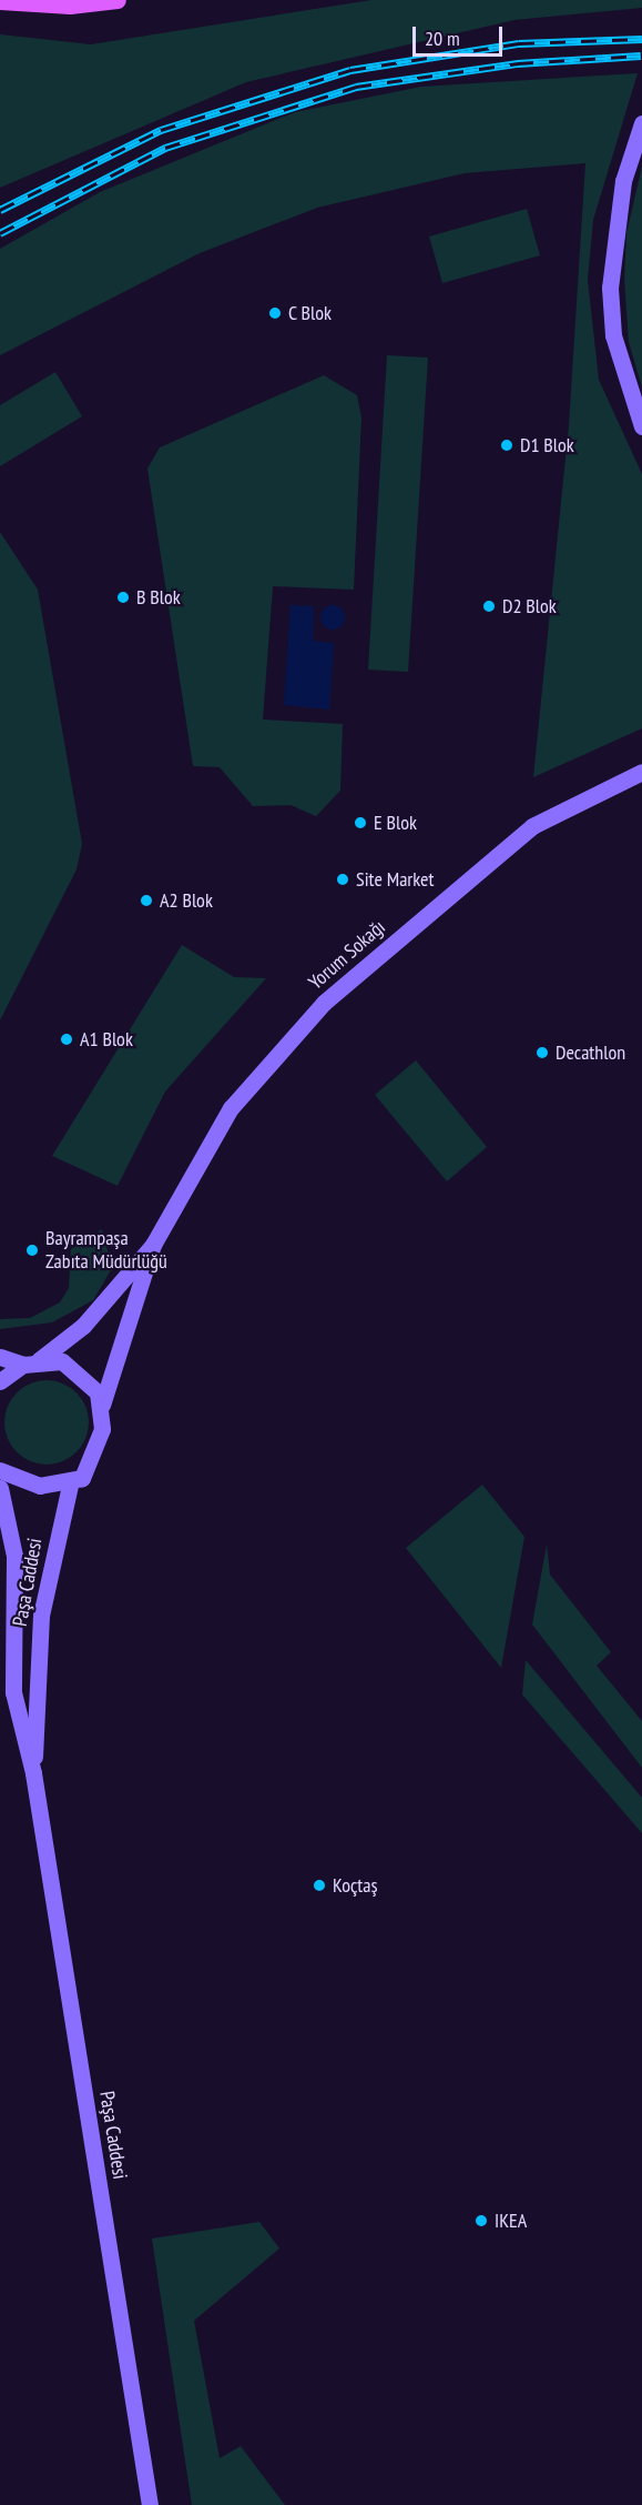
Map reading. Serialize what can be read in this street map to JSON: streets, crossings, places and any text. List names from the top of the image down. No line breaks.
{"streets":{"main road":["Yorum Sokağı","Paşa Caddesi"]},"crossings":[["Yorum Sokağı","Paşa Caddesi"]],"places":["C Blok","D1 Blok","B Blok","D2 Blok","E Blok","Site Market","A2 Blok","A1 Blok","Decathlon","Bayrampaşa Zabıta Müdürlüğü","Koçtaş","IKEA"],"scale_bar":"20 m"}
